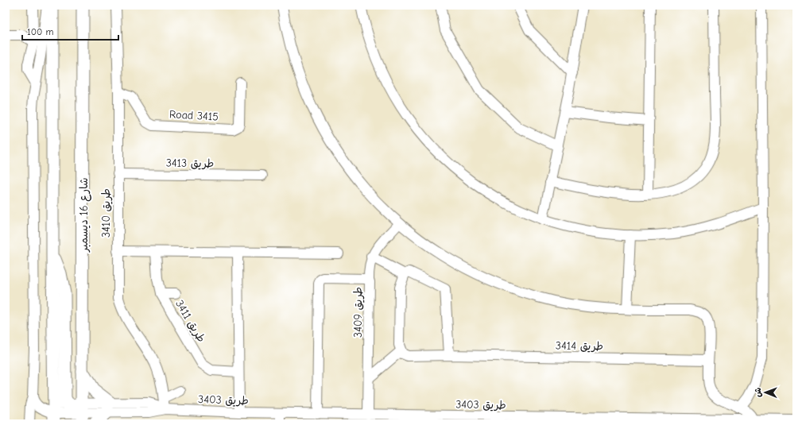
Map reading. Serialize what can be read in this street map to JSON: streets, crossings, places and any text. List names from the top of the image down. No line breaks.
{"streets":{"main road":["شارع 16 ديسمبر"],"street":["Road 3415","طريق 3413","طريق 3410","طريق 3409","طريق 3411","طريق 3414","طريق 3403"]},"crossings":[["Road 3415","طريق 3410"],["طريق 3413","طريق 3410"],["طريق 3410","طريق 3403"],["شارع 16 ديسمبر","طريق 3403"],["طريق 3409","طريق 3403"]],"scale_bar":"100 m","north":"left"}
